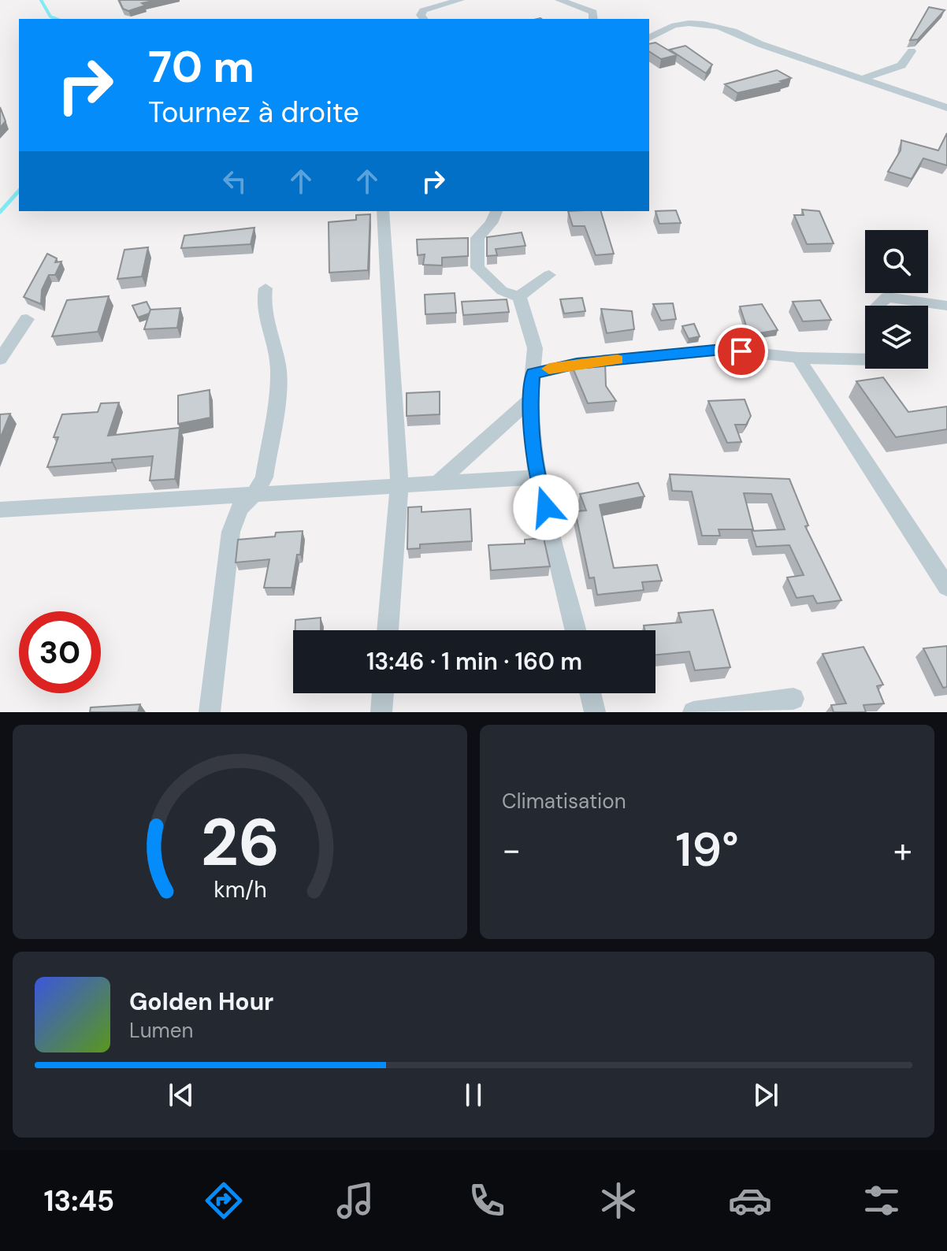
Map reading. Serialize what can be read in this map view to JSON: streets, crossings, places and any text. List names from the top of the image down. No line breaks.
{"page":{"turn":["70 m","Tournez à droite"],"limit":"30","trip":"13:46 · 1 min · 160 m","tile":"Climatisation","heat":["−","19°","+"],"song":["Golden Hour","Lumen"],"tabs":"13:45","gauge":["26","km/h"]}}
